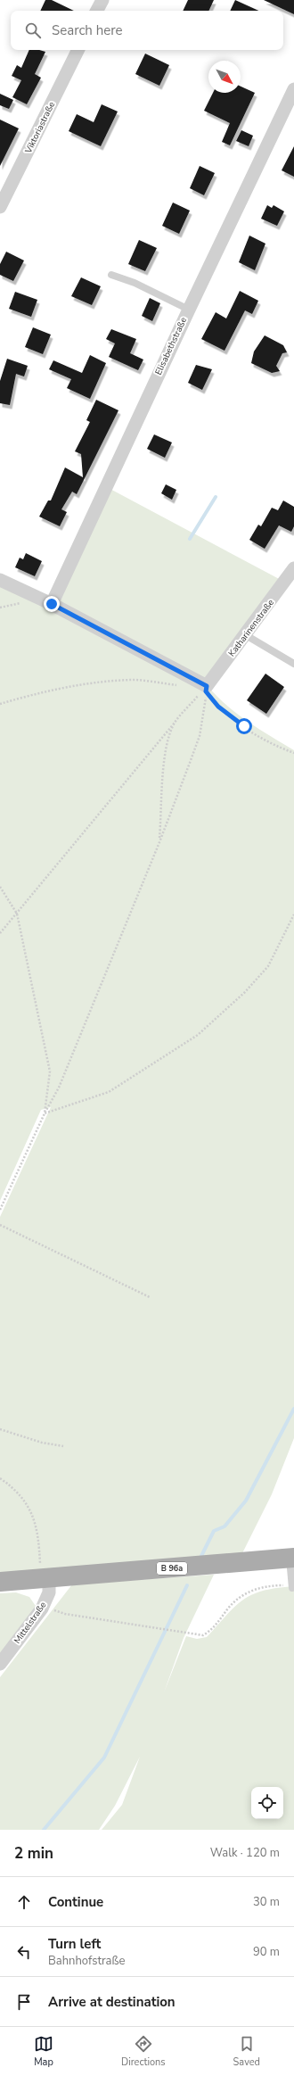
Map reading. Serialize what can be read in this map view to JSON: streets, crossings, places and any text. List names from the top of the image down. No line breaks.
{"streets":{"main road":["B 96a"],"street":["Viktoriastraße","Elisabethstraße","Katharinenstraße","Mittelstraße"]},"crossings":[["B 96a","Mittelstraße"]],"north":"bottom right","page":{"search":"Search here","heading":["2 min","Walk · 120 m"],"list":[["Continue","30 m"],["Turn left","Bahnhofstraße","90 m"],"Arrive at destination"],"nav":["Map","Directions","Saved"]}}
